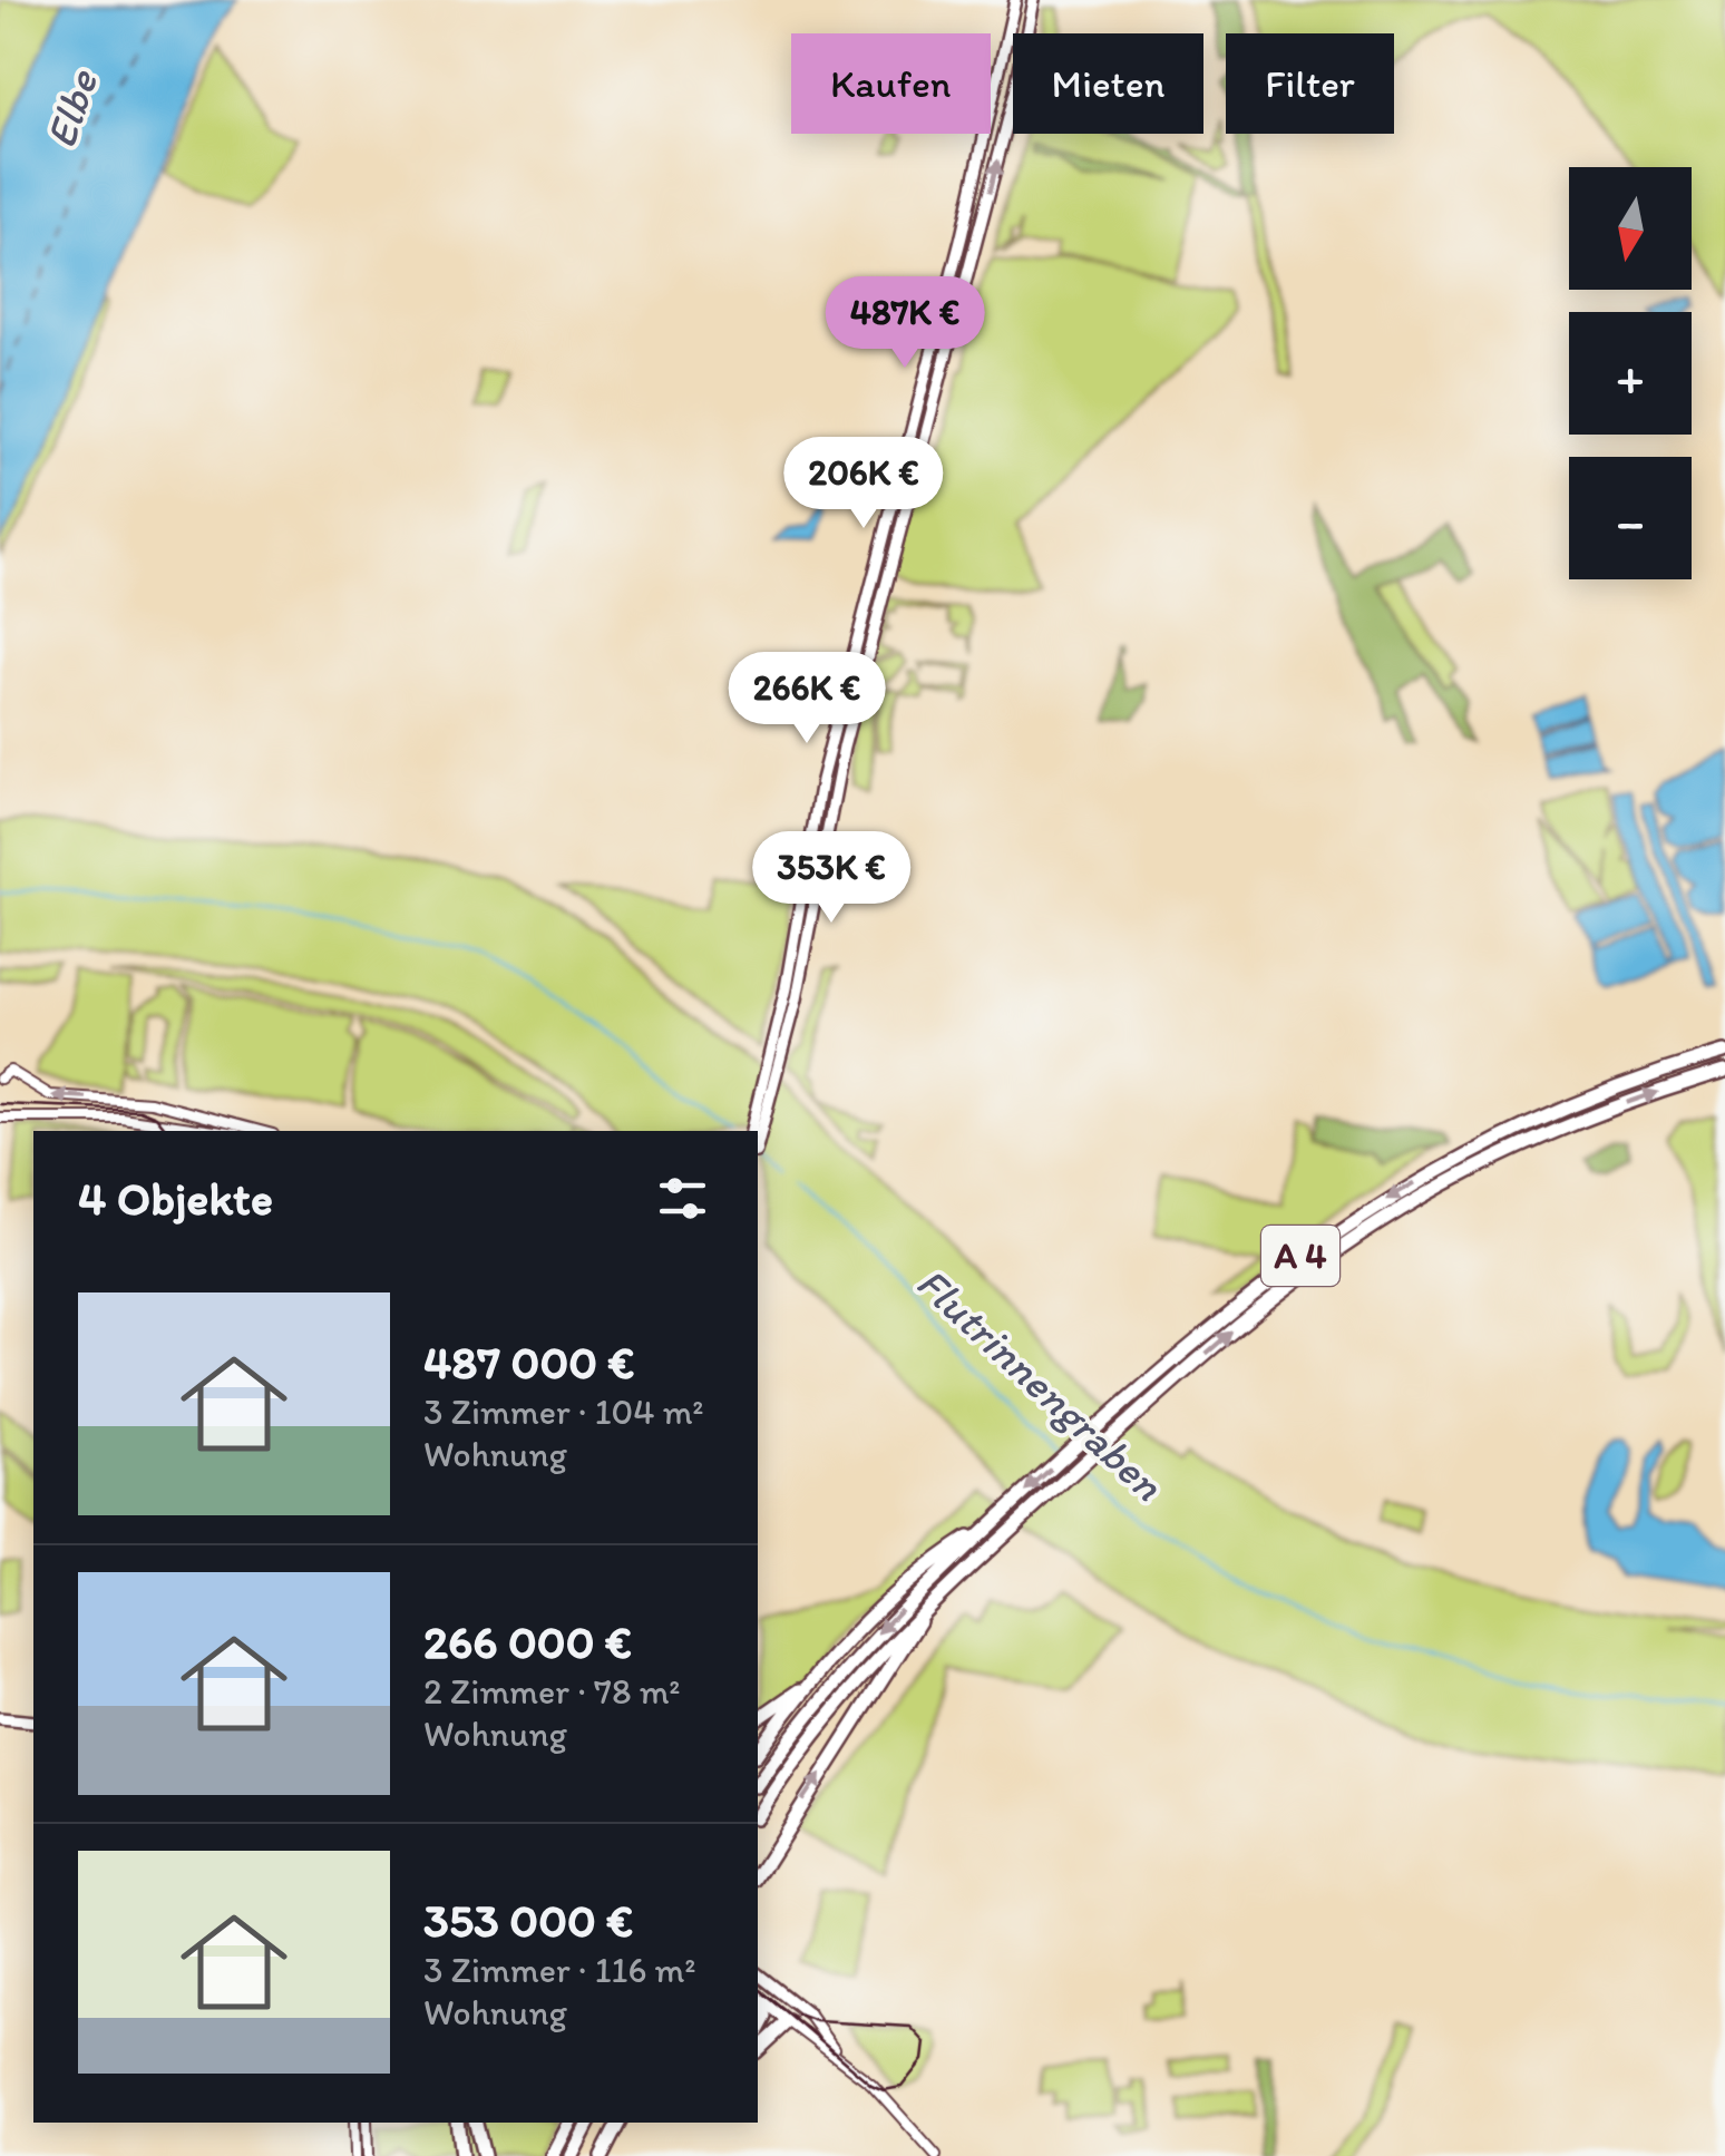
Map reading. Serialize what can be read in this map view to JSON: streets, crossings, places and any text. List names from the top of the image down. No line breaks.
{"streets":{"highway":["A 4"]},"water":["Elbe","Flutrinnengraben"],"north":"bottom","page":{"chip":["Kaufen","Mieten","Filter"],"map_buttons":["+","−"],"price":["487K €","206K €","266K €","353K €"],"heading":"4 Objekte","list":[{"name":"487 000 €","note":"3 Zimmer · 104 m² · Wohnung"},{"name":"266 000 €","note":"2 Zimmer · 78 m² · Wohnung"},{"name":"353 000 €","note":"3 Zimmer · 116 m² · Wohnung"}]}}
